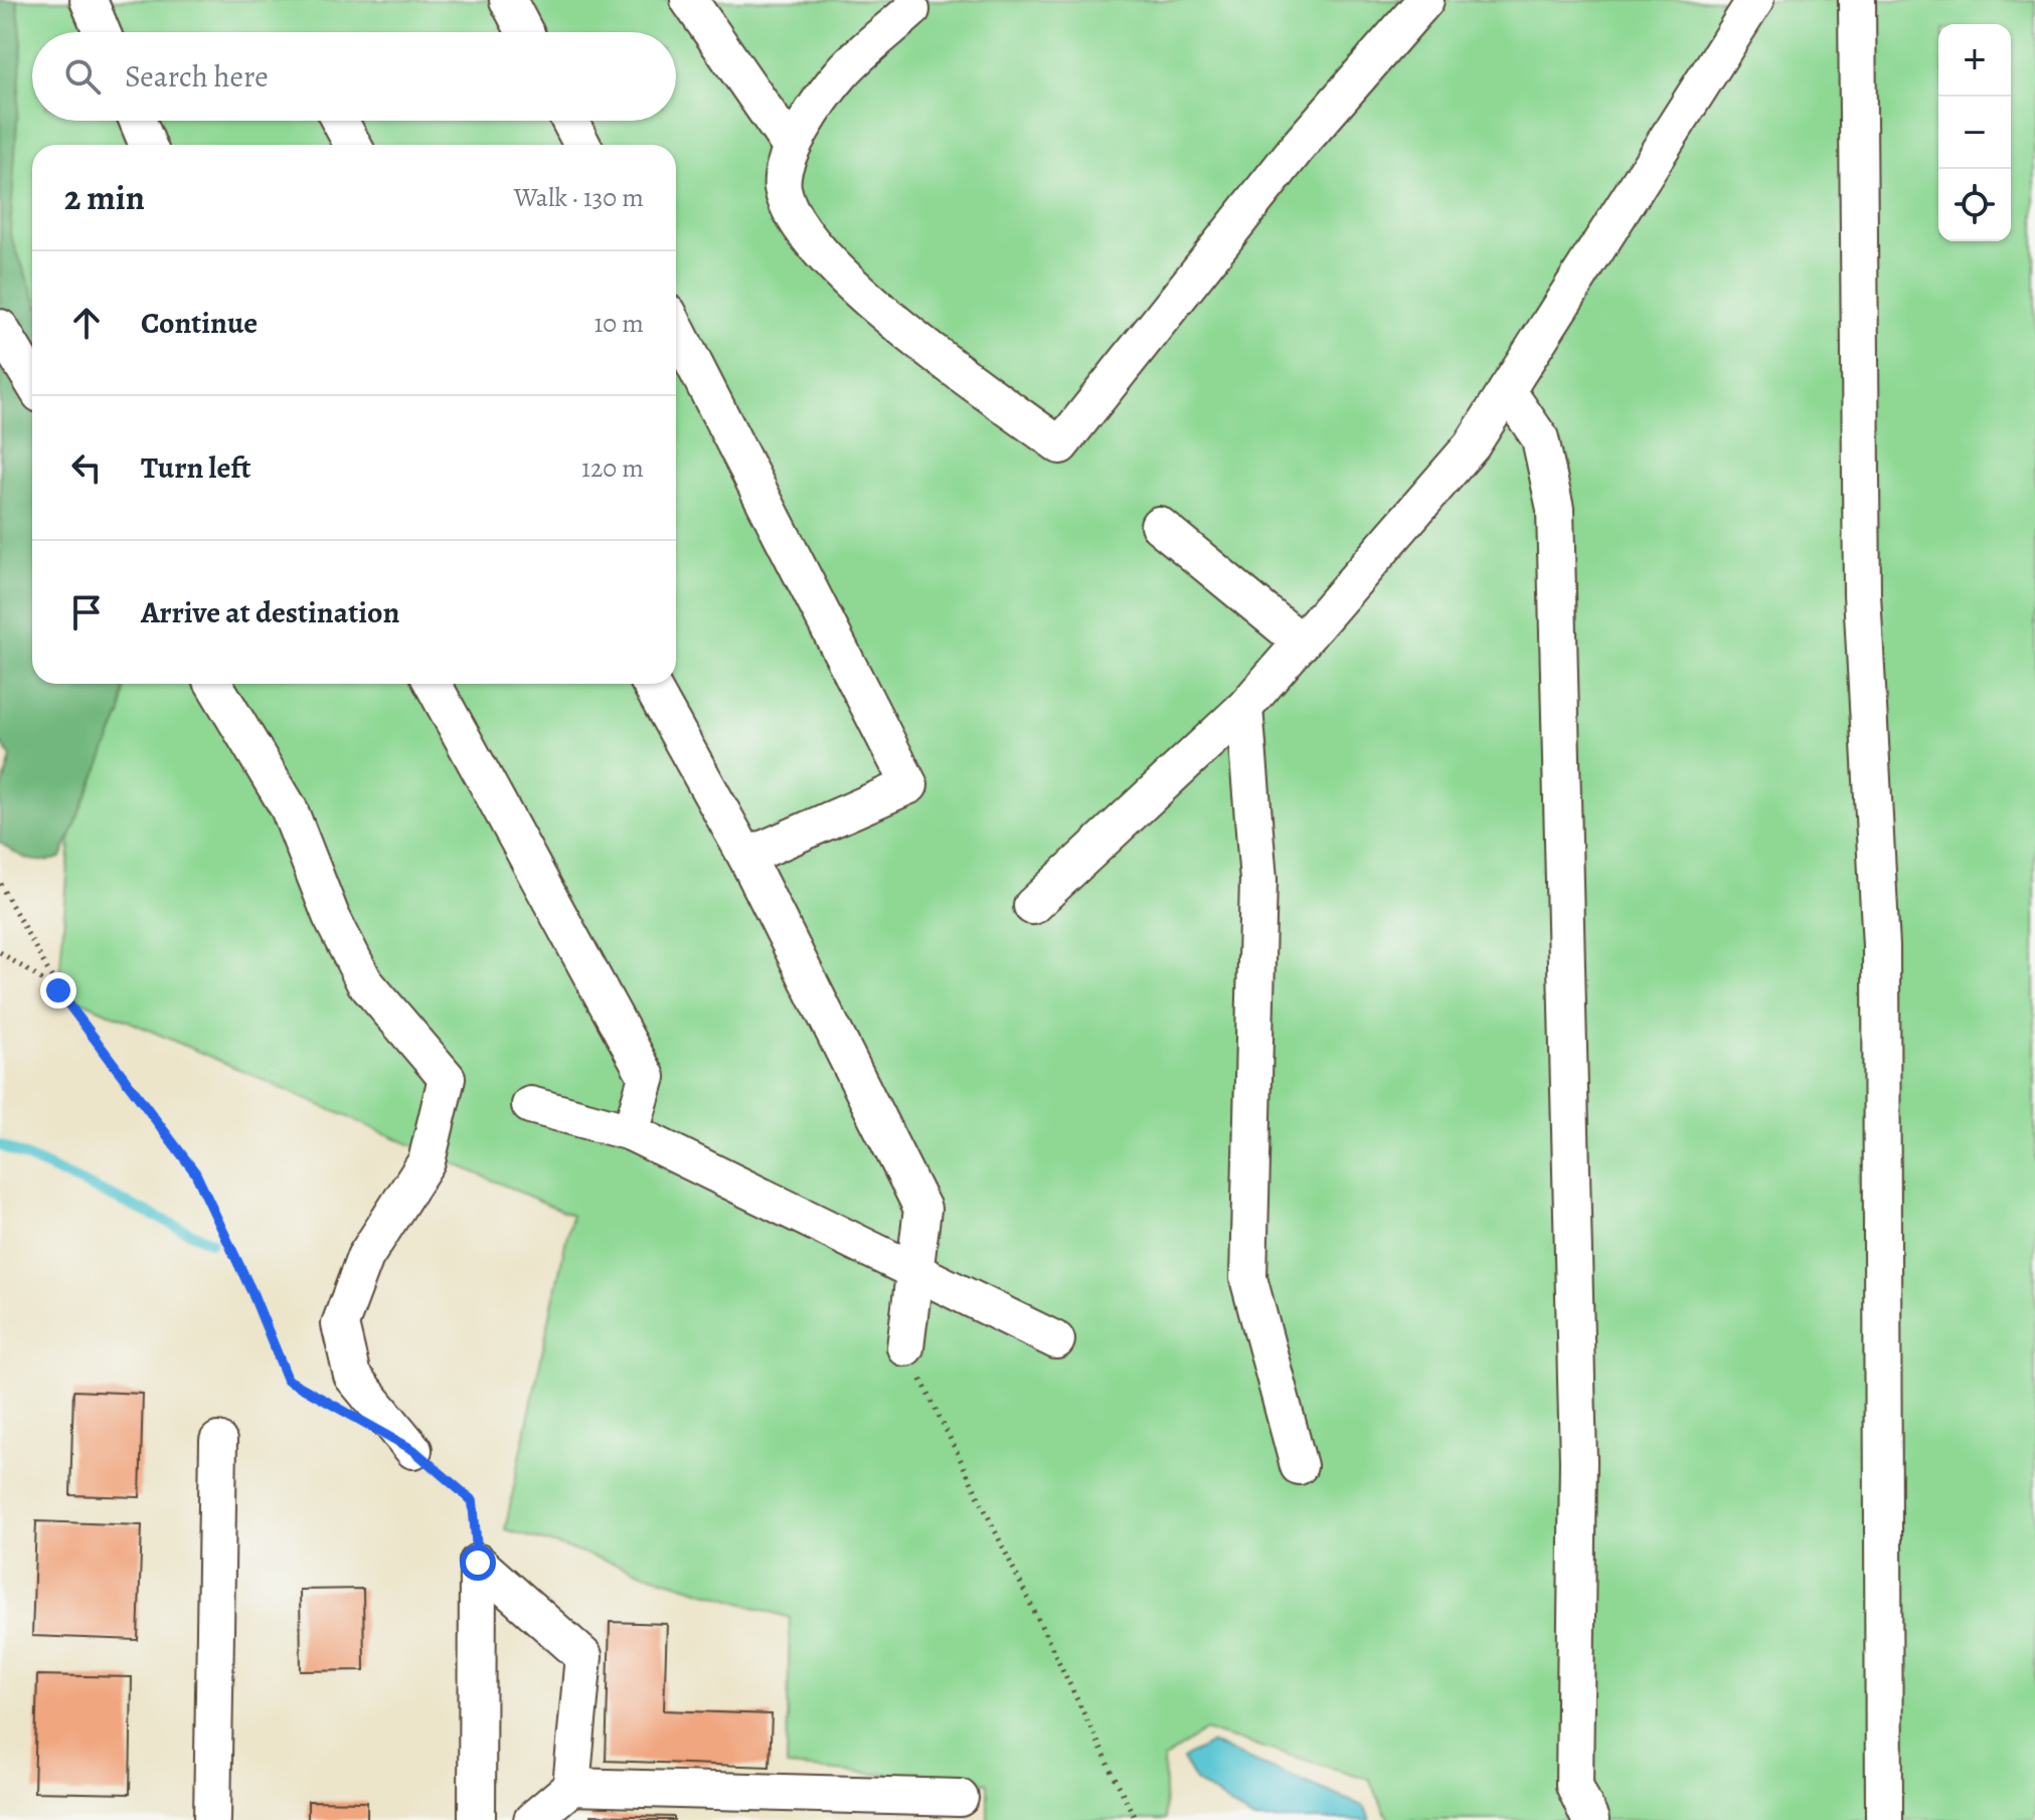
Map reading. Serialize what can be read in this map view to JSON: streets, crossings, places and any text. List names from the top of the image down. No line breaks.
{"page":{"map_buttons":["+","−"],"search":"Search here","heading":["2 min","Walk · 130 m"],"list":[["Continue","10 m"],["Turn left","120 m"],"Arrive at destination"]}}
